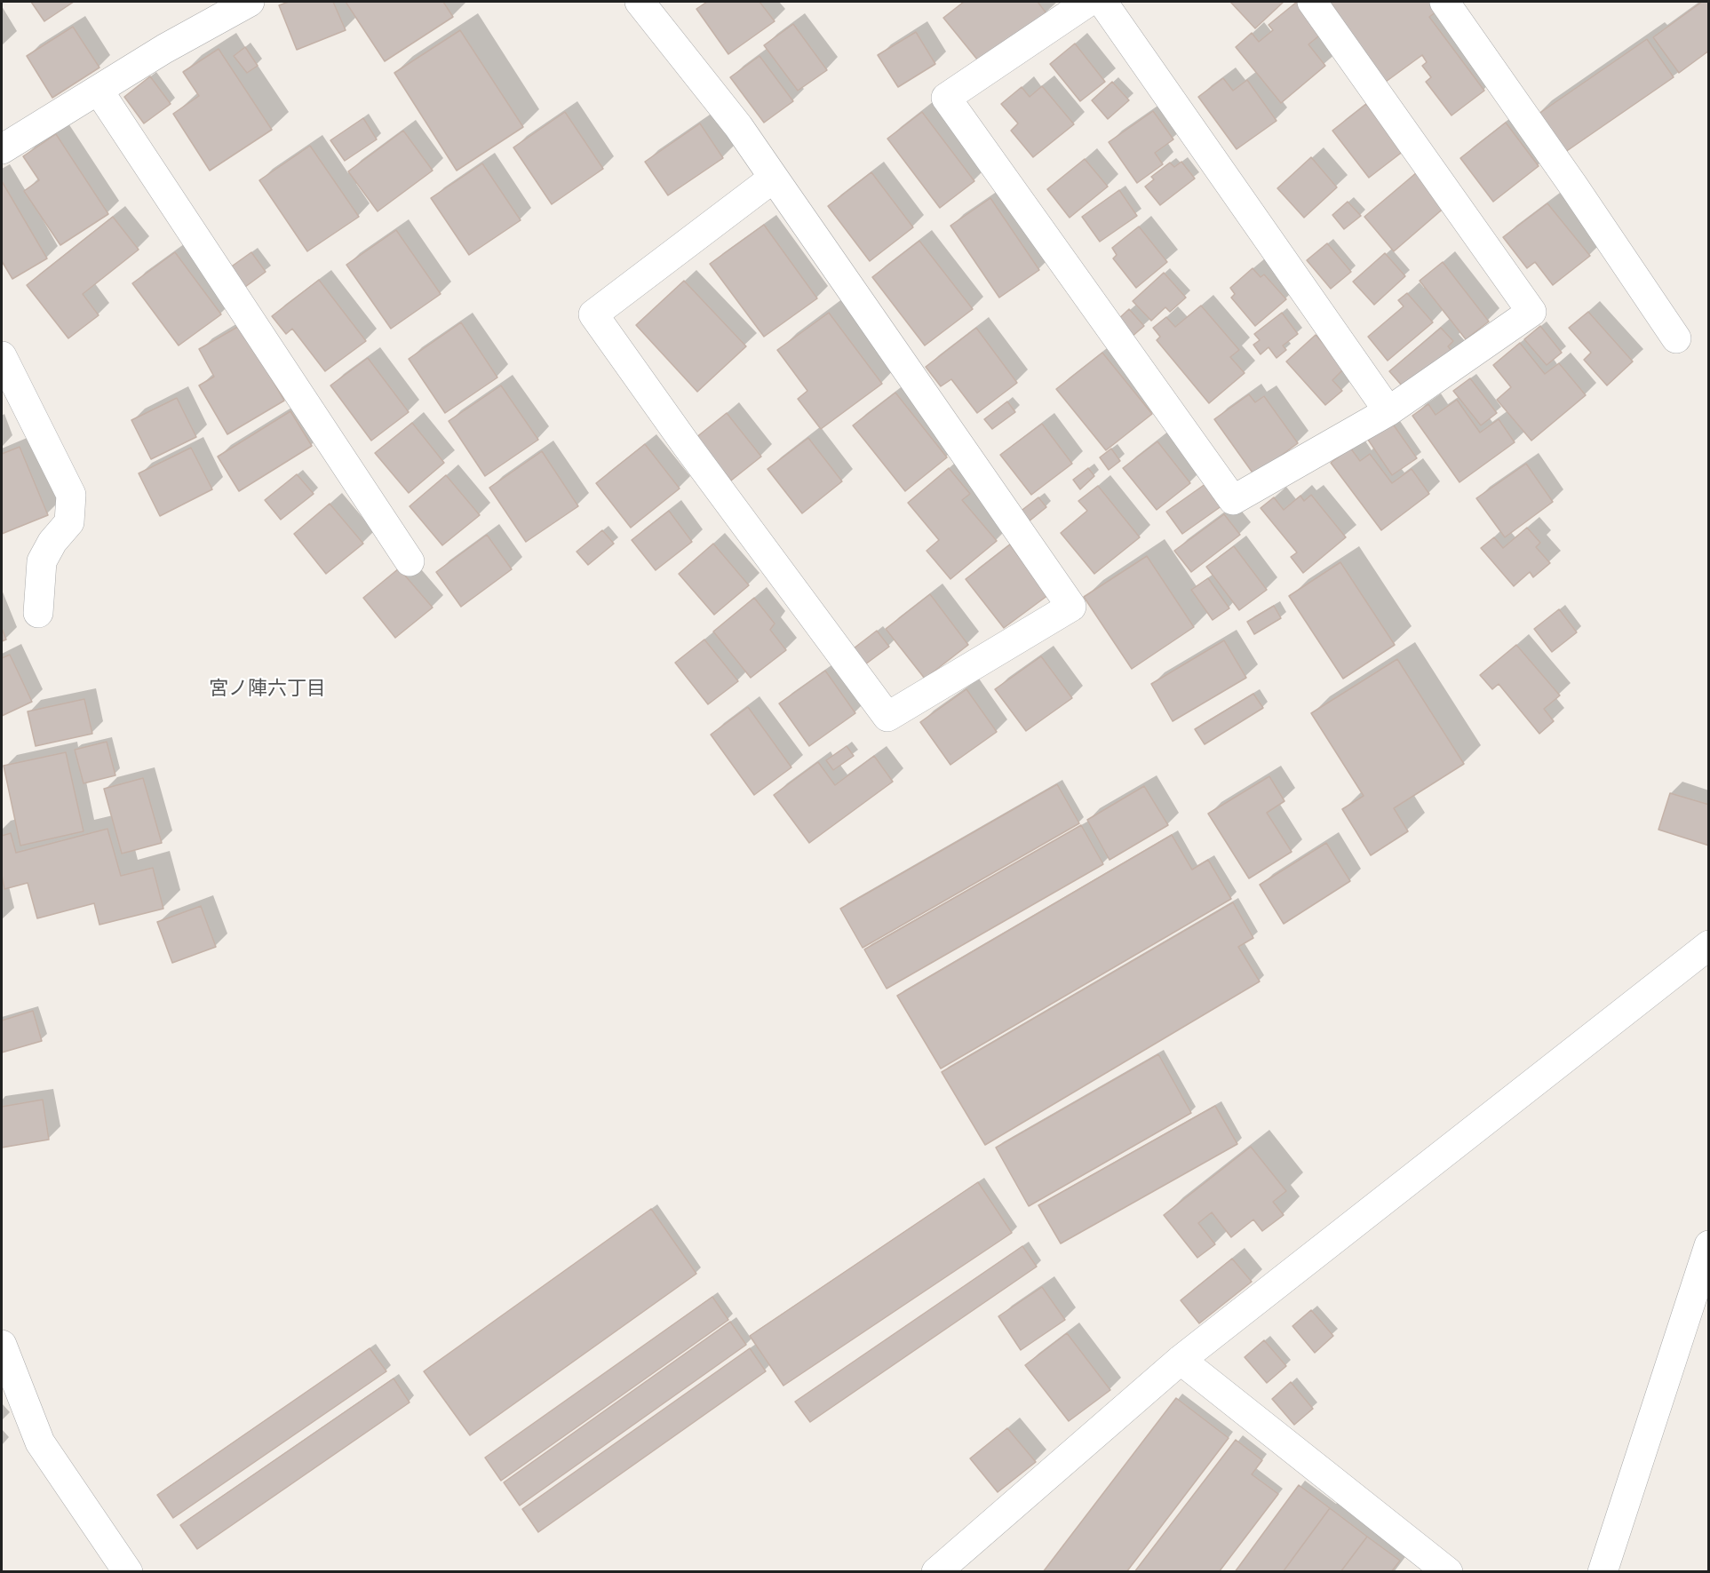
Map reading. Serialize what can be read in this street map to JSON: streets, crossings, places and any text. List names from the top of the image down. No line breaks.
{"districts":["宮ノ陣六丁目"]}
